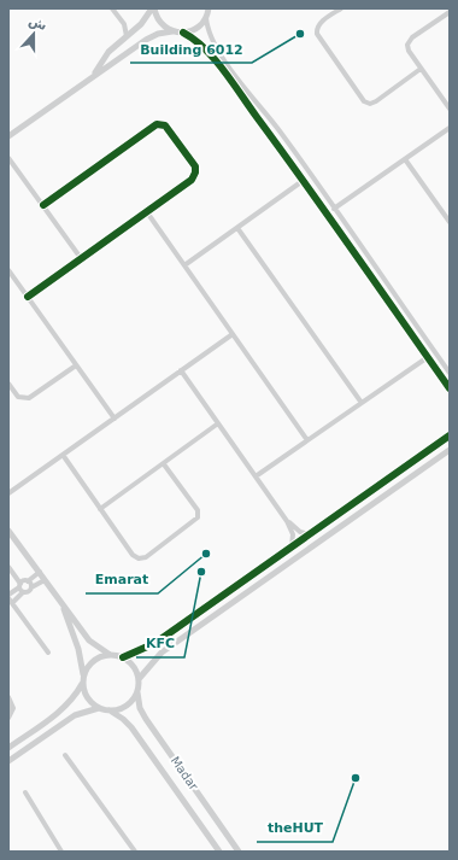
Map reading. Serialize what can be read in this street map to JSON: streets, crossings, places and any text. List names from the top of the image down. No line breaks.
{"streets":{"street":["Madar"]},"places":["Building 6012","Emarat","KFC","theHUT"],"north":"top"}
